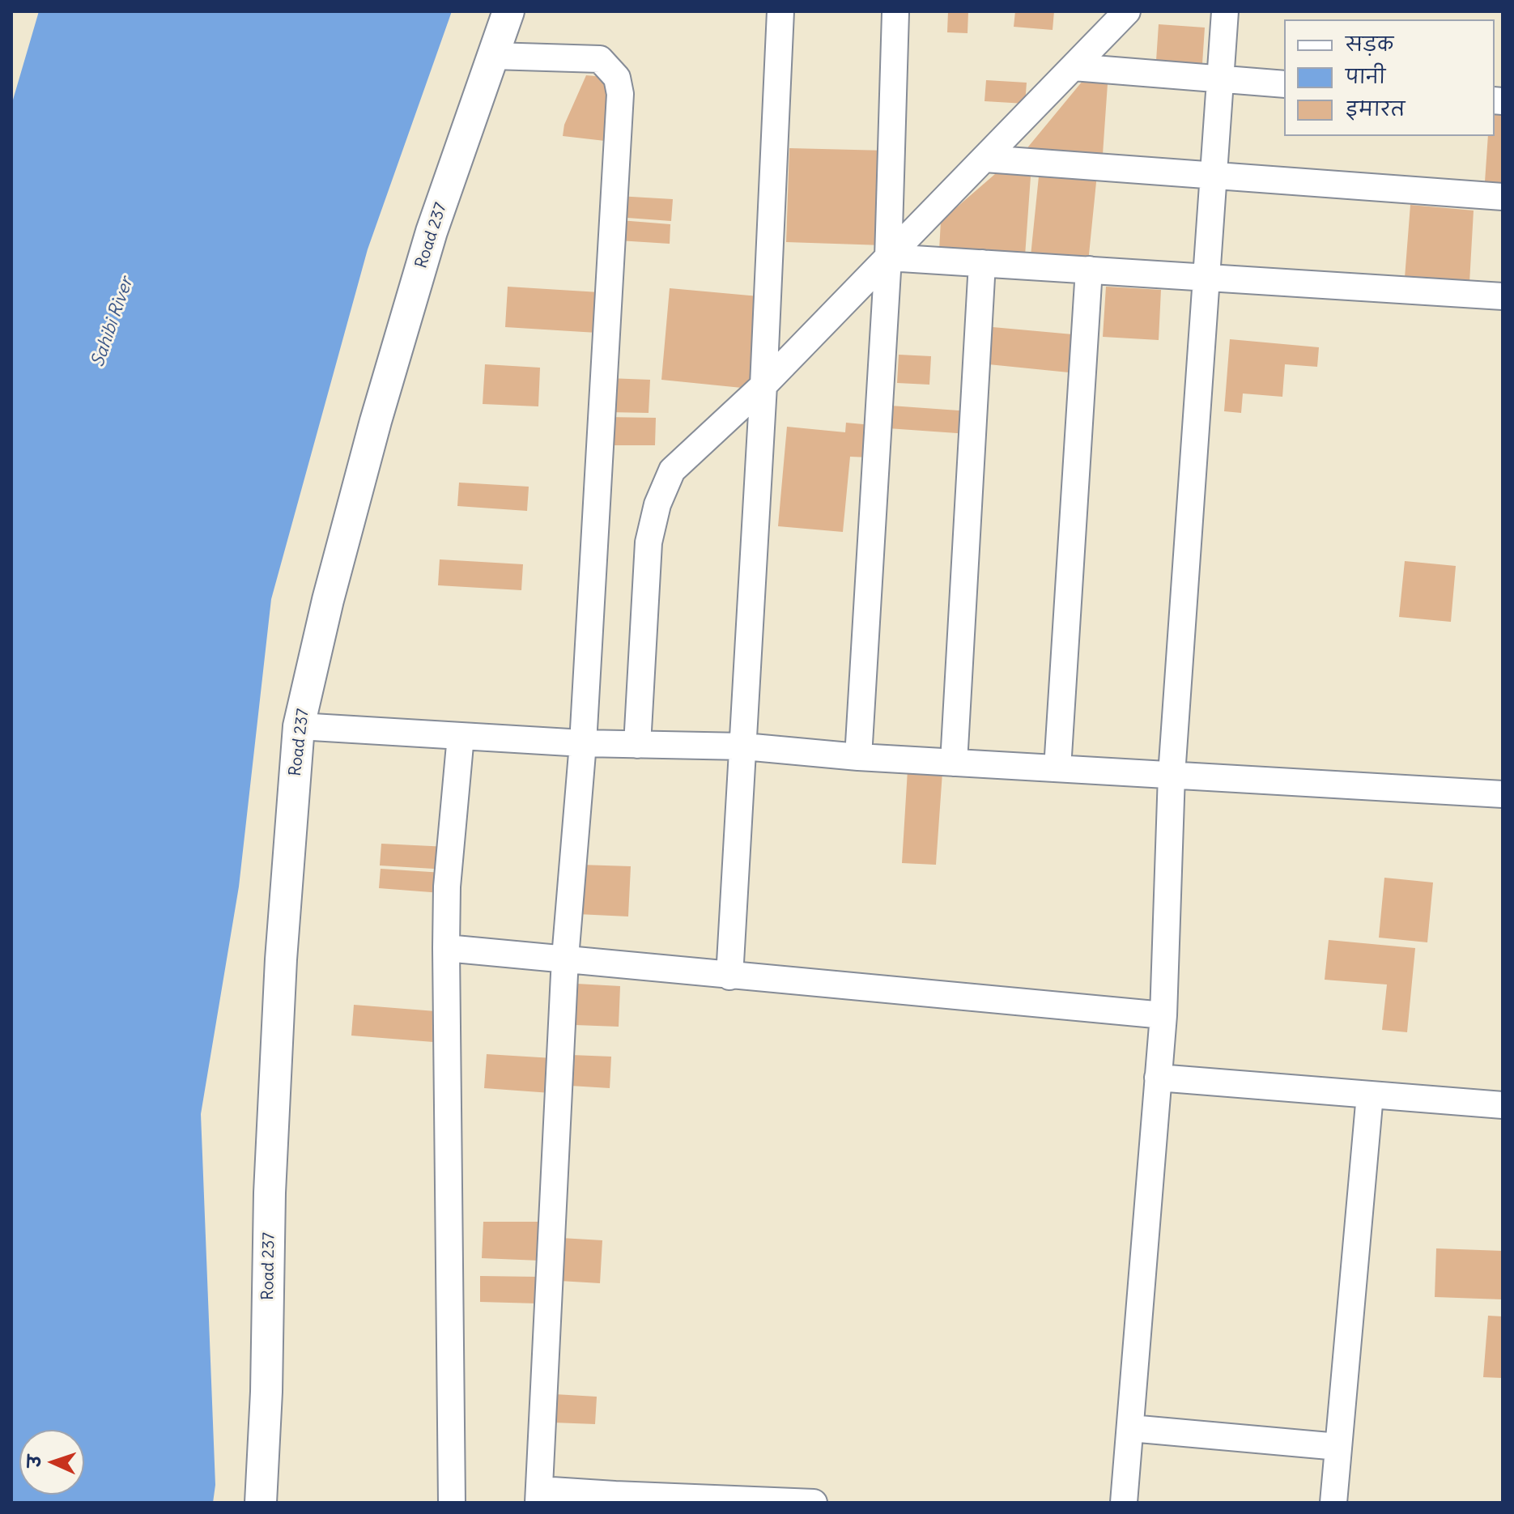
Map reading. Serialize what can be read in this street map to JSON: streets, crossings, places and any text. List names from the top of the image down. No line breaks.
{"streets":{"street":["Road 237"]},"water":["Sahibi River"],"legend":["सड़क","पानी","इमारत"],"north":"left"}
